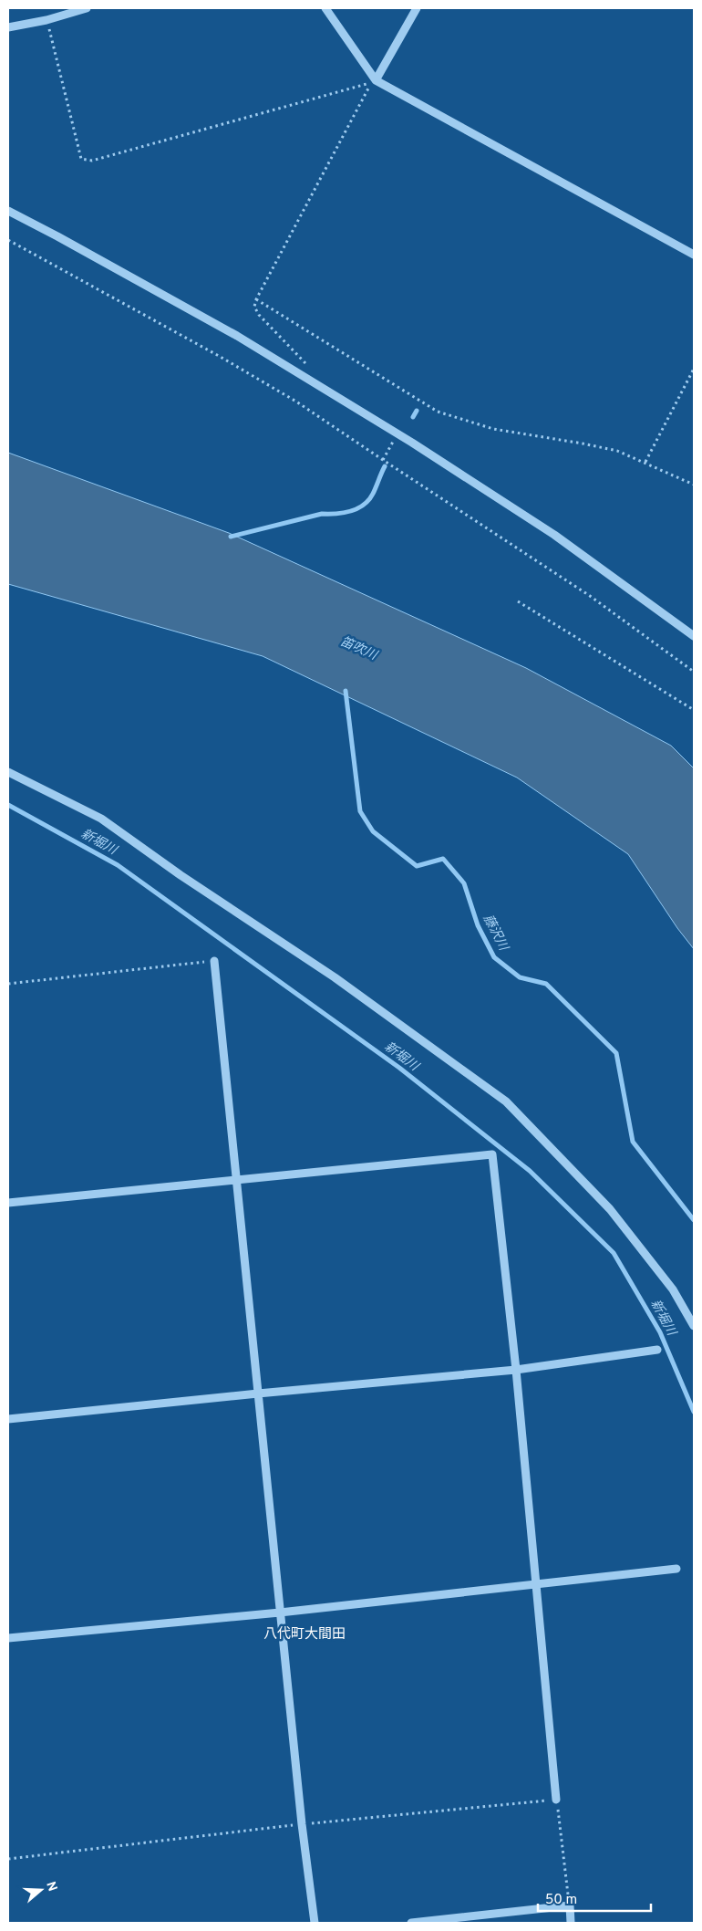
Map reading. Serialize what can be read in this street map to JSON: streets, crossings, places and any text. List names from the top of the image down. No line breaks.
{"districts":["八代町大間田"],"water":["笛吹川","新堀川","藤沢川"],"scale_bar":"50 m","north":"right"}
